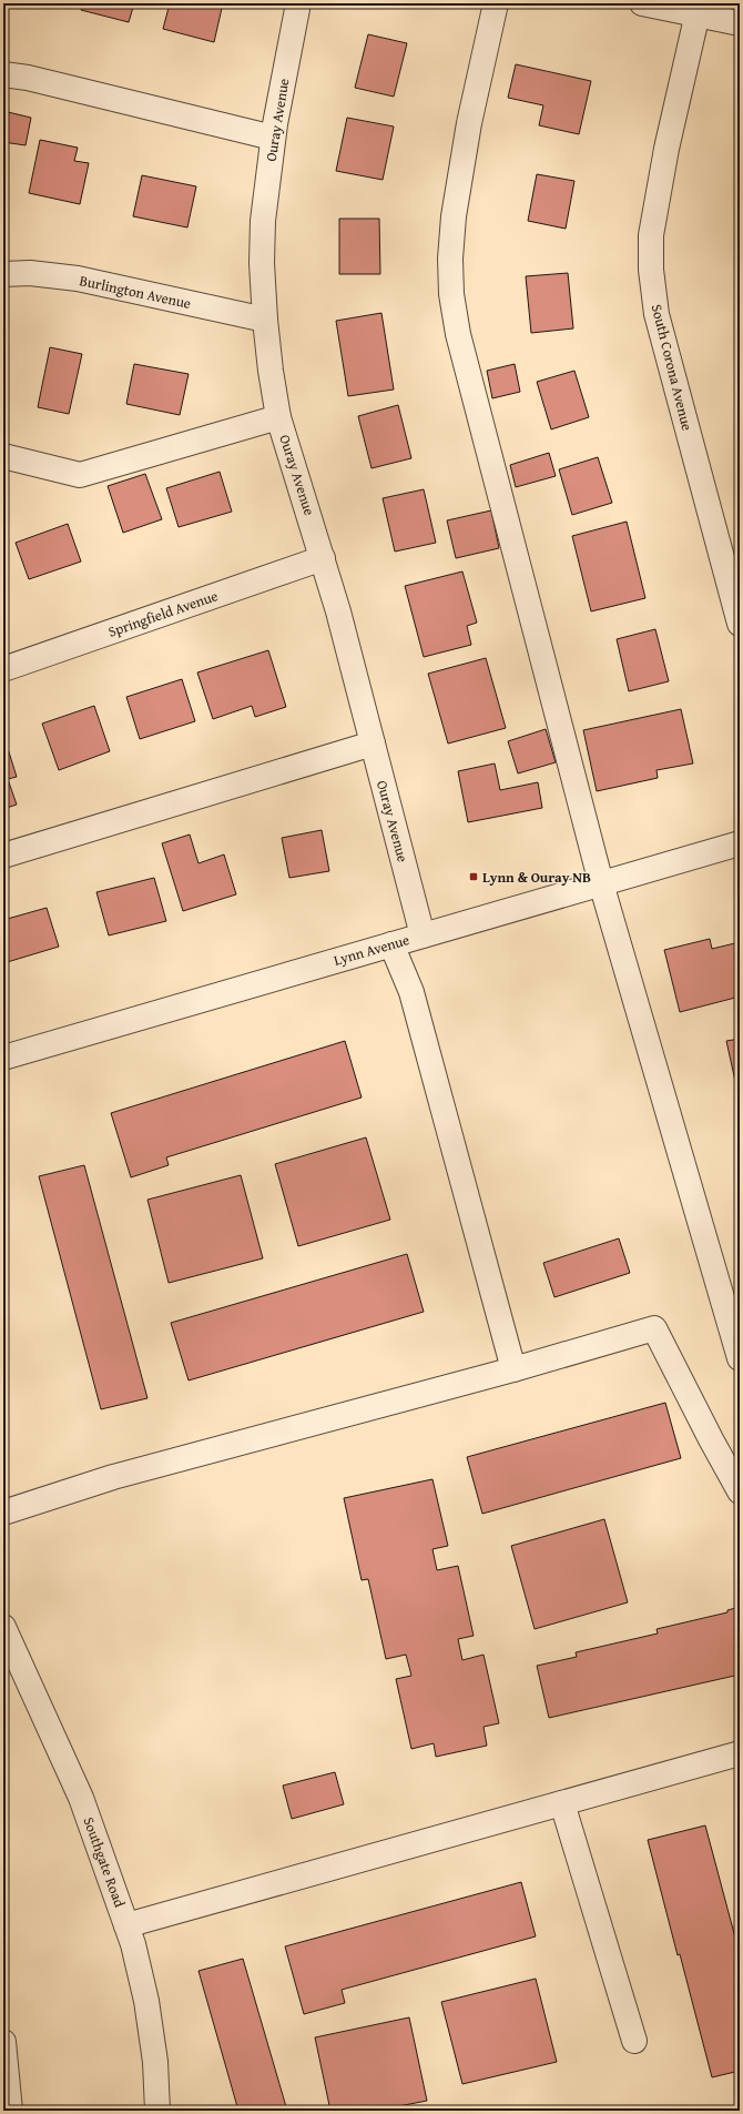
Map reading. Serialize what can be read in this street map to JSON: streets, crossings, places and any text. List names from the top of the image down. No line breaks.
{"streets":{"street":["Ouray Avenue","Burlington Avenue","South Corona Avenue","Springfield Avenue","Lynn Avenue","Southgate Road"]},"crossings":[["Ouray Avenue","Burlington Avenue"],["Ouray Avenue","Springfield Avenue"],["Ouray Avenue","Lynn Avenue"]],"places":{"transit":["Lynn & Ouray NB"]}}
